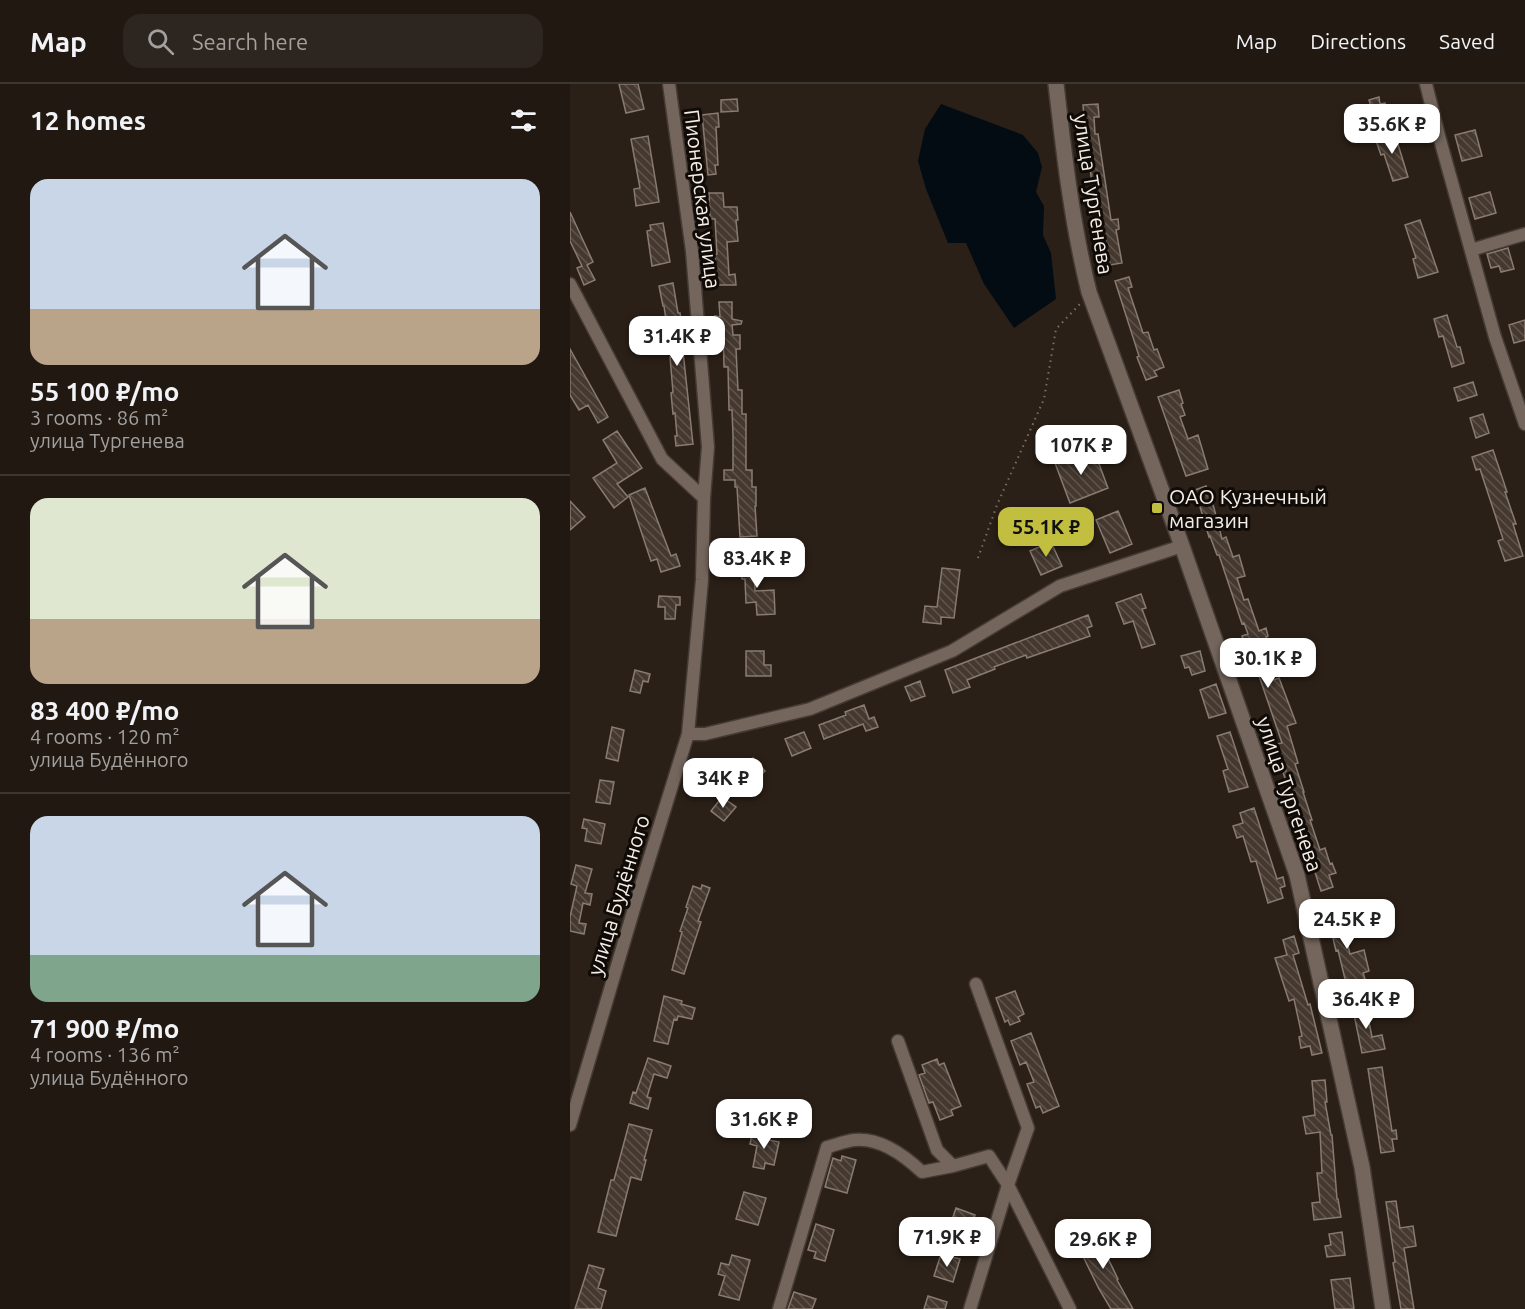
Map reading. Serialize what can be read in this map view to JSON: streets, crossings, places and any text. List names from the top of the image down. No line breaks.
{"streets":{"street":["улица Тургенева","Пионерская улица","улица Будённого"]},"crossings":[["Пионерская улица","улица Будённого"]],"places":{"transit":["ОАО Кузнечный магазин"]},"page":{"header":"Map","search":"Search here","nav":["Map","Directions","Saved"],"heading":"12 homes","price":["35.6K ₽","31.4K ₽","107K ₽","55.1K ₽","83.4K ₽","30.1K ₽","34K ₽","24.5K ₽","36.4K ₽","31.6K ₽","71.9K ₽","29.6K ₽"],"list":[{"name":"55 100 ₽/mo","note":"3 rooms · 86 m² · улица Тургенева"},{"name":"83 400 ₽/mo","note":"4 rooms · 120 m² · улица Будённого"},{"name":"71 900 ₽/mo","note":"4 rooms · 136 m² · улица Будённого"}]}}
